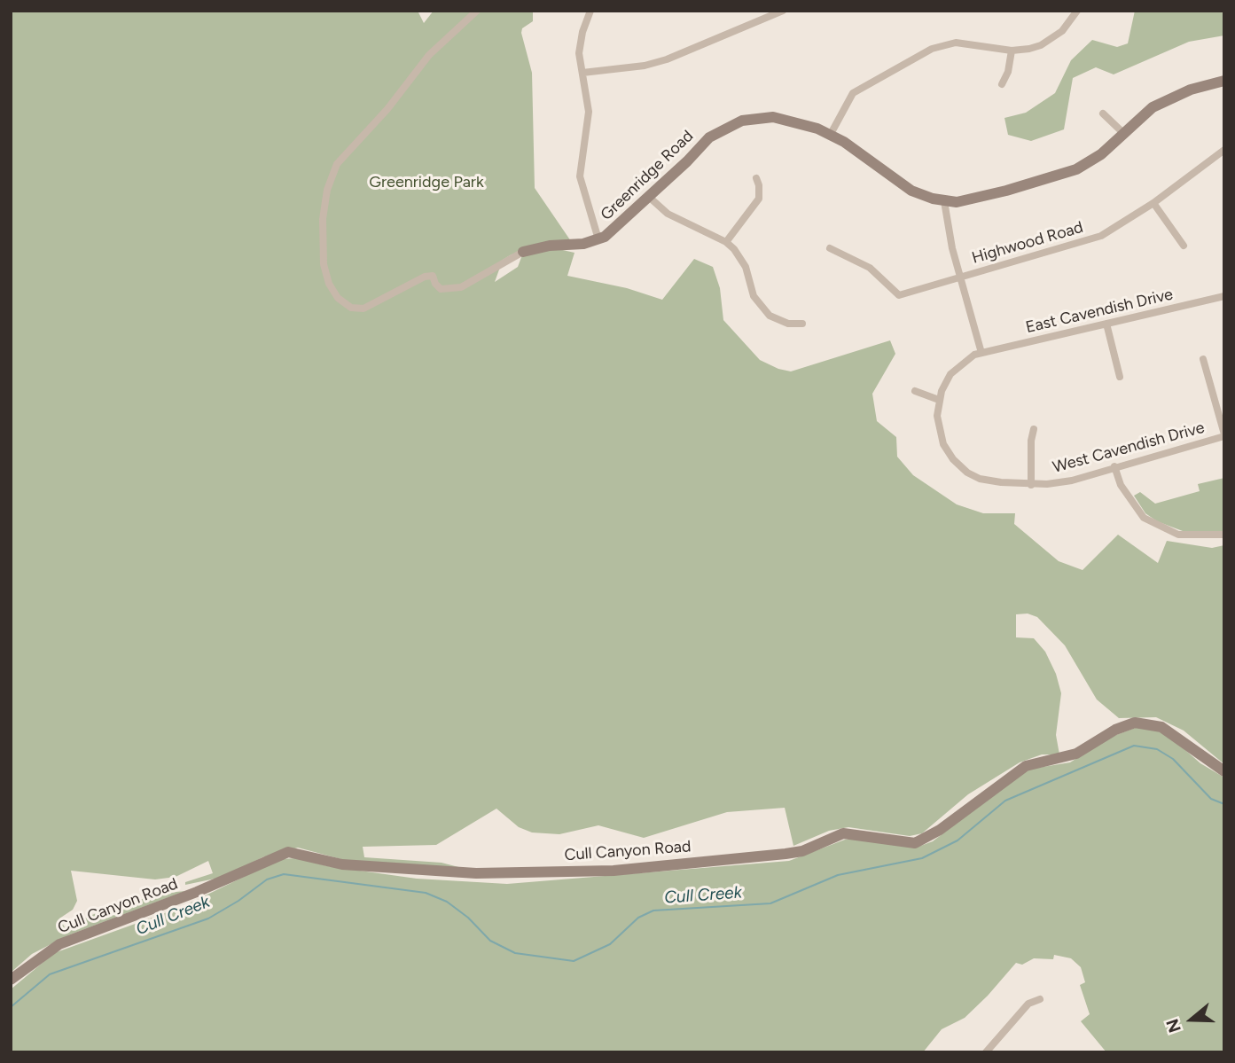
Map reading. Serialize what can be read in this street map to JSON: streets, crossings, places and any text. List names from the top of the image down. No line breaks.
{"streets":{"street":["Greenridge Road","Highwood Road","East Cavendish Drive","West Cavendish Drive","Cull Canyon Road"]},"crossings":[["East Cavendish Drive","West Cavendish Drive"]],"water":["Cull Creek"],"parks":["Greenridge Park"],"north":"left"}
